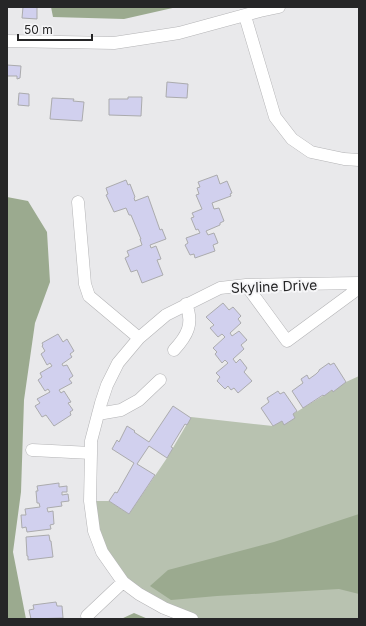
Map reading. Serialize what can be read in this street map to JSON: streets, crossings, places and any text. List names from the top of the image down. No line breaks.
{"streets":{"street":["Skyline Drive"]},"scale_bar":"50 m"}
